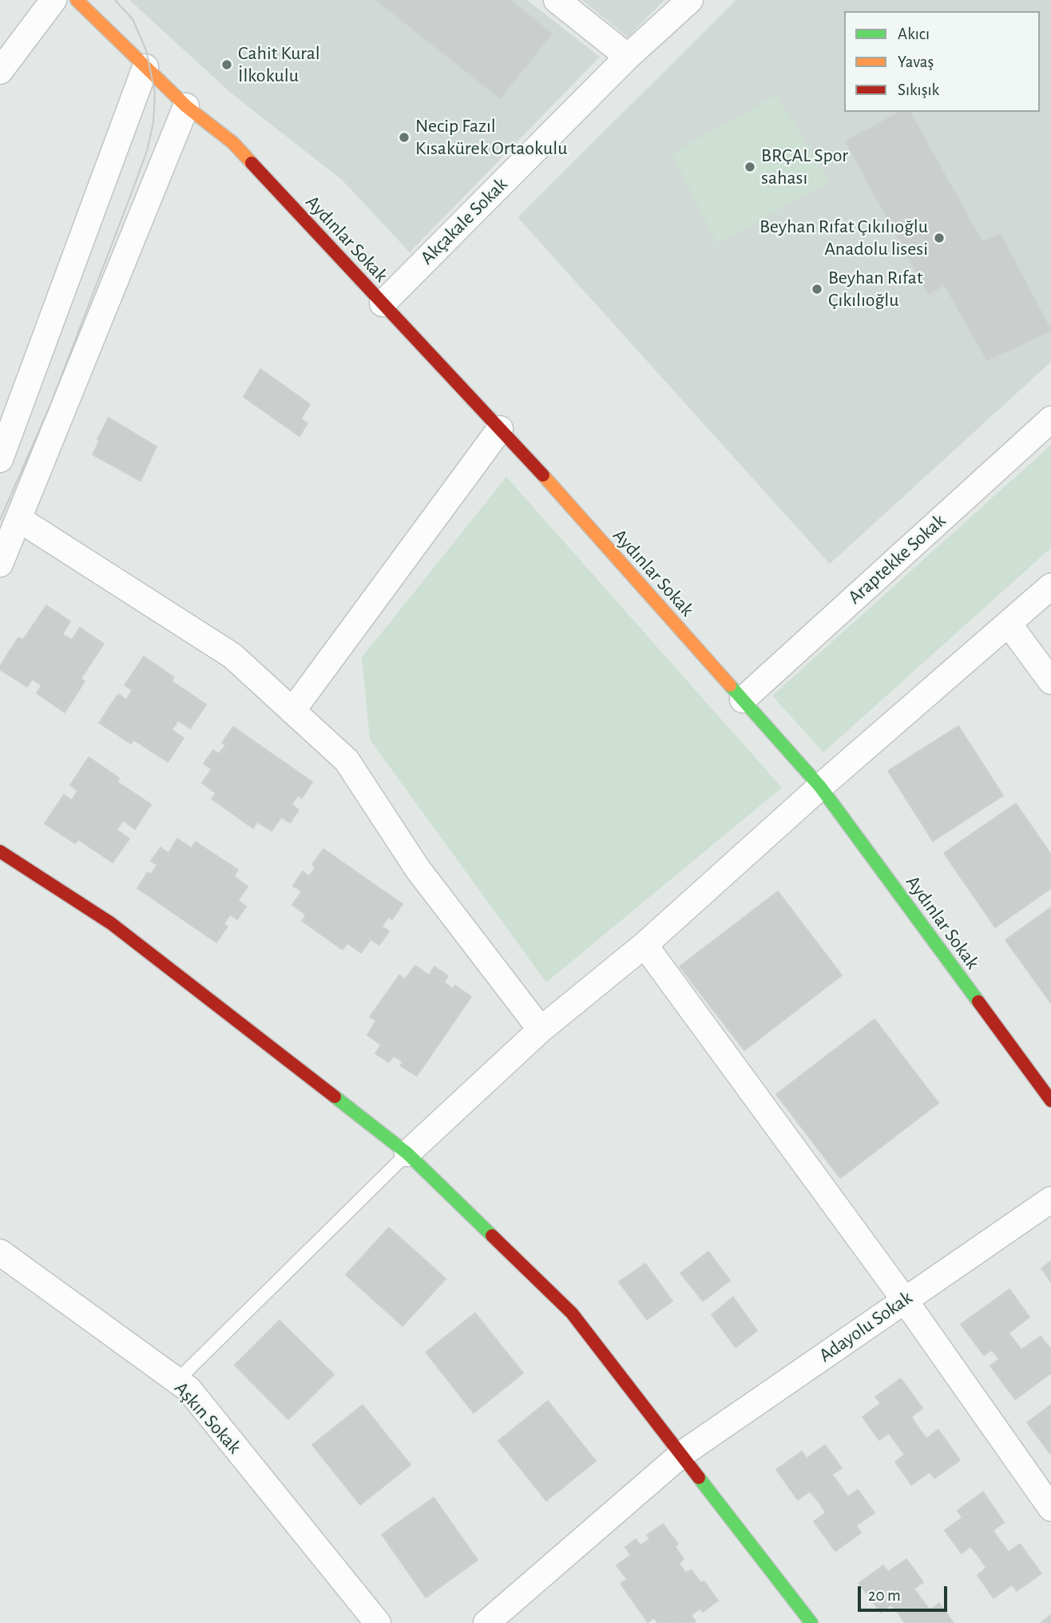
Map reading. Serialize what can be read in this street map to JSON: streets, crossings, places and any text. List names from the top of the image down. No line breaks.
{"streets":{"street":["Akçakale Sokak","Aydınlar Sokak","Araptekke Sokak","Adayolu Sokak","Aşkın Sokak"]},"crossings":[["Akçakale Sokak","Aydınlar Sokak"],["Aydınlar Sokak","Araptekke Sokak"]],"places":["Cahit Kural İlkokulu","Necip Fazıl Kısakürek Ortaokulu","BRÇAL Spor sahası","Beyhan Rıfat Çıkılıoğlu Anadolu lisesi","Beyhan Rıfat Çıkılıoğlu"],"legend":["Akıcı","Yavaş","Sıkışık"],"scale_bar":"20 m"}
